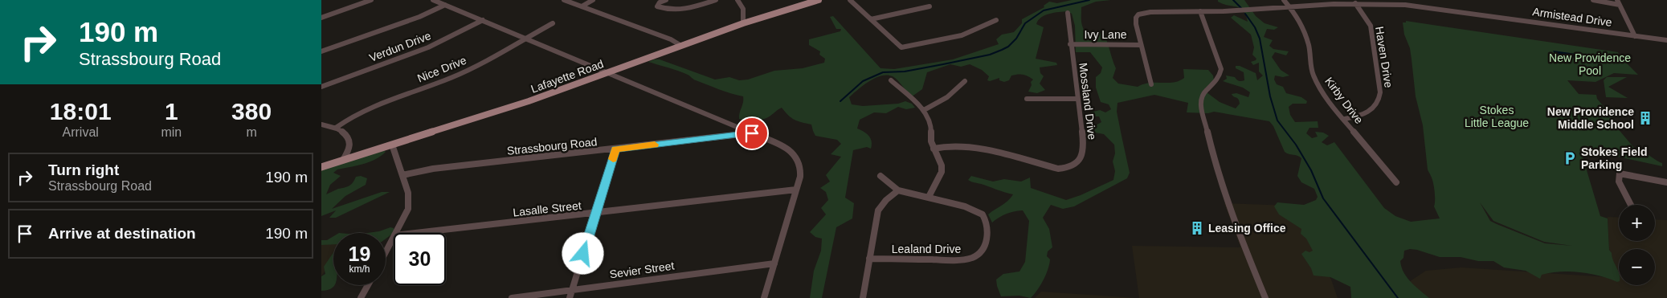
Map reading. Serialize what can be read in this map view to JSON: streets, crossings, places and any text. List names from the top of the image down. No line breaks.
{"streets":{"main road":["Lafayette Road"],"street":["Armistead Drive","Ivy Lane","Verdun Drive","Haven Drive","Nice Drive","Kirby Drive","Mossland Drive","Strassbourg Road","Lasalle Street","Lealand Drive","Sevier Street"]},"crossings":[["Armistead Drive","Ivy Lane"],["Armistead Drive","Haven Drive"],["Armistead Drive","Kirby Drive"],["Ivy Lane","Mossland Drive"],["Haven Drive","Kirby Drive"]],"parks":["New Providence Pool","Stokes Little League"],"places":{"building":["New Providence Middle School","Leasing Office"],"parking":["Stokes Field Parking"]},"page":{"turn":["190 m","Strassbourg Road"],"eta":["18:01","Arrival","1","min","380","m"],"list":[{"name":"Turn right","note":"Strassbourg Road","value":"190 m"},{"name":"Arrive at destination","value":"190 m"}],"map_buttons":["+","−"],"speed":"19 km/h","limit":"30"}}
